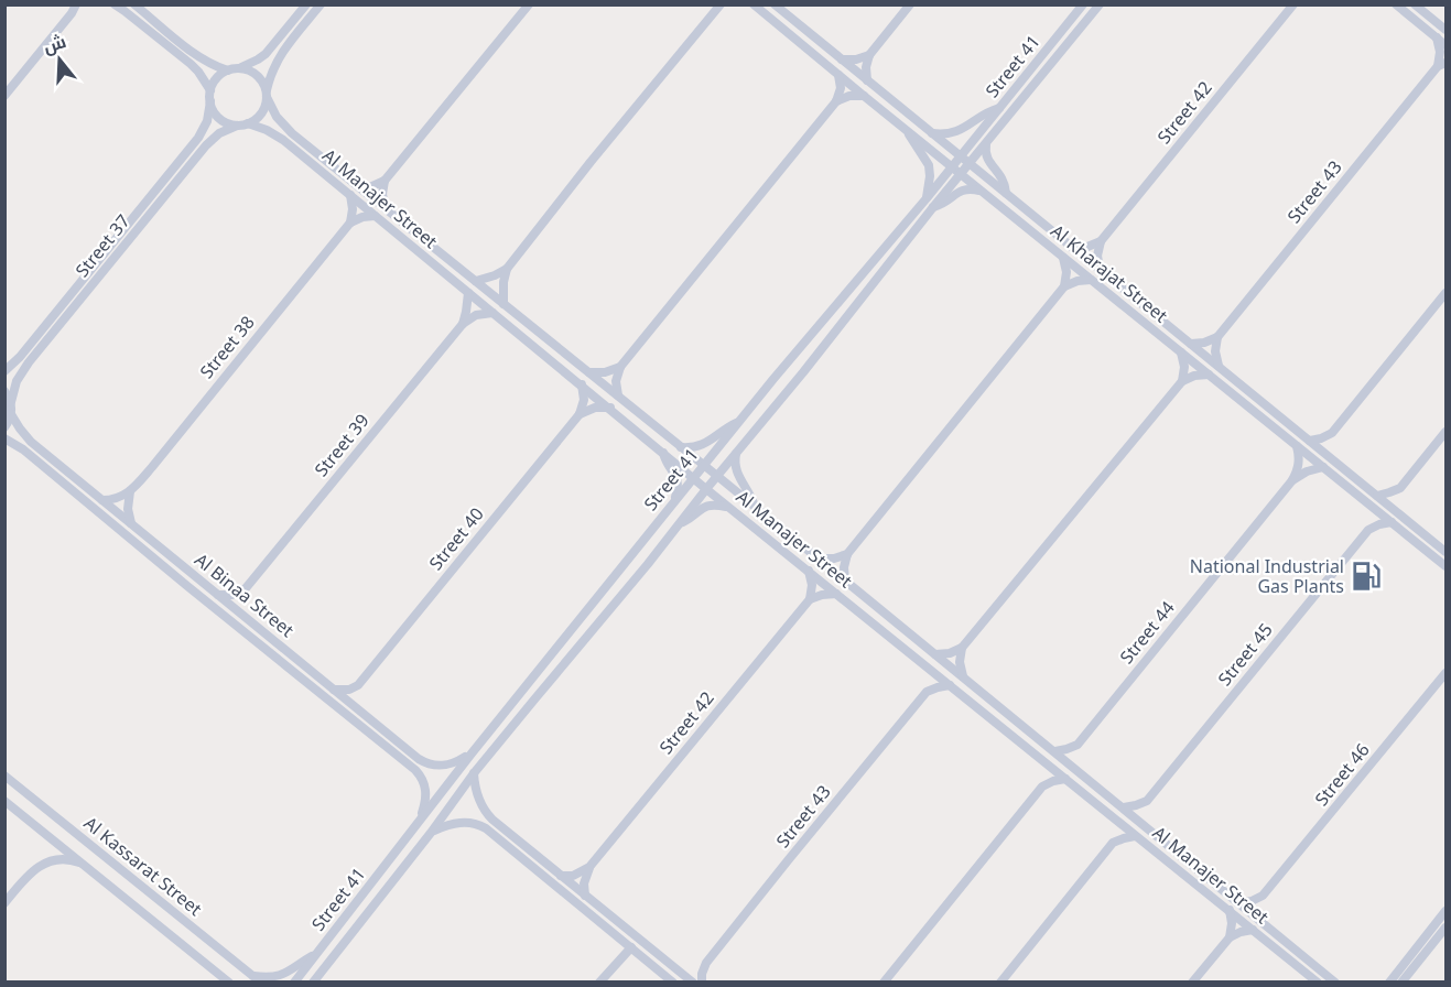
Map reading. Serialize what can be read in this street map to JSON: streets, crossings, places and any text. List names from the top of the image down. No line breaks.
{"streets":{"street":["Street 41","Street 42","Street 43","Al Manajer Street","Street 37","Al Kharajat Street","Street 38","Street 39","Street 40","Al Binaa Street","Street 44","Street 45","Street 46","Al Kassarat Street"]},"crossings":[["Street 41","Al Manajer Street"],["Street 41","Al Kharajat Street"],["Street 41","Al Binaa Street"],["Al Manajer Street","Street 37"],["Al Manajer Street","Street 39"],["Al Kharajat Street","Street 44"]],"places":{"fuel station":["National Industrial Gas Plants"]},"north":"top"}
